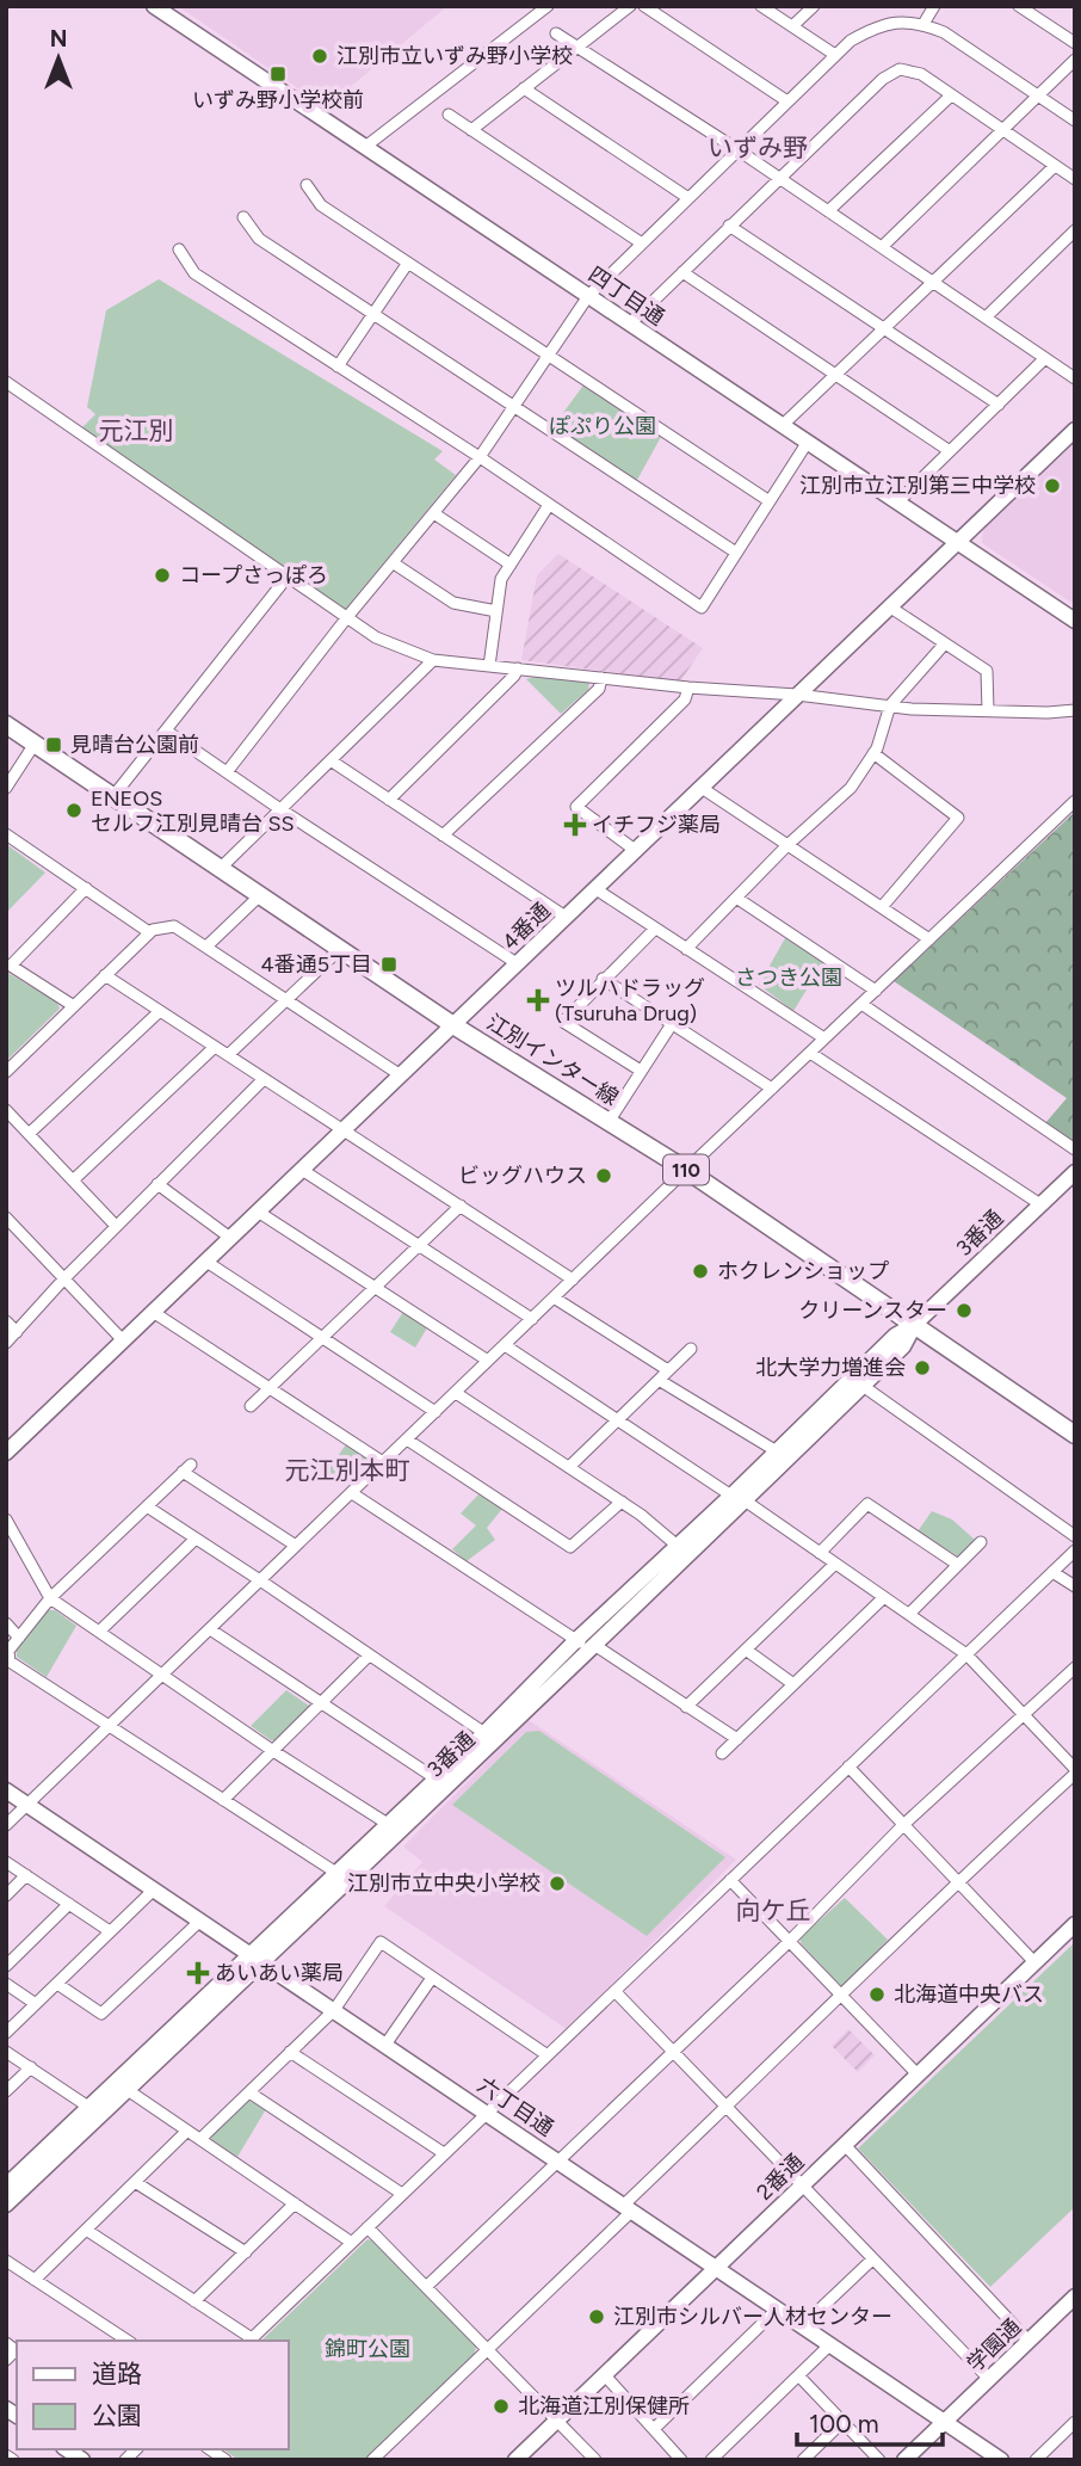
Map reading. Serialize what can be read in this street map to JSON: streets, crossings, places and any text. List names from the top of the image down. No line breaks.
{"streets":{"main road":["江別インター線","110"],"street":["四丁目通","4番通","3番通","六丁目通","2番通","学園通"]},"crossings":[["四丁目通","4番通"],["4番通","江別インター線"],["江別インター線","3番通"],["3番通","六丁目通"],["六丁目通","2番通"],["六丁目通","学園通"]],"districts":["いずみ野","元江別","元江別本町","向ケ丘"],"parks":["ぽぷり公園","さつき公園","錦町公園"],"places":{"other":["江別市立いずみ野小学校","江別市立江別第三中学校","コープさっぽろ","ENEOS セルフ江別見晴台 SS","ビッグハウス","ホクレンショップ","クリーンスター","北大学力増進会","江別市立中央小学校","北海道中央バス","江別市シルバー人材センター","北海道江別保健所"],"transit":["いずみ野小学校前","見晴台公園前","4番通5丁目"],"health":["イチフジ薬局","ツルハドラッグ (Tsuruha Drug)","あいあい薬局"]},"legend":["道路","公園"],"scale_bar":"100 m","north":"top"}
